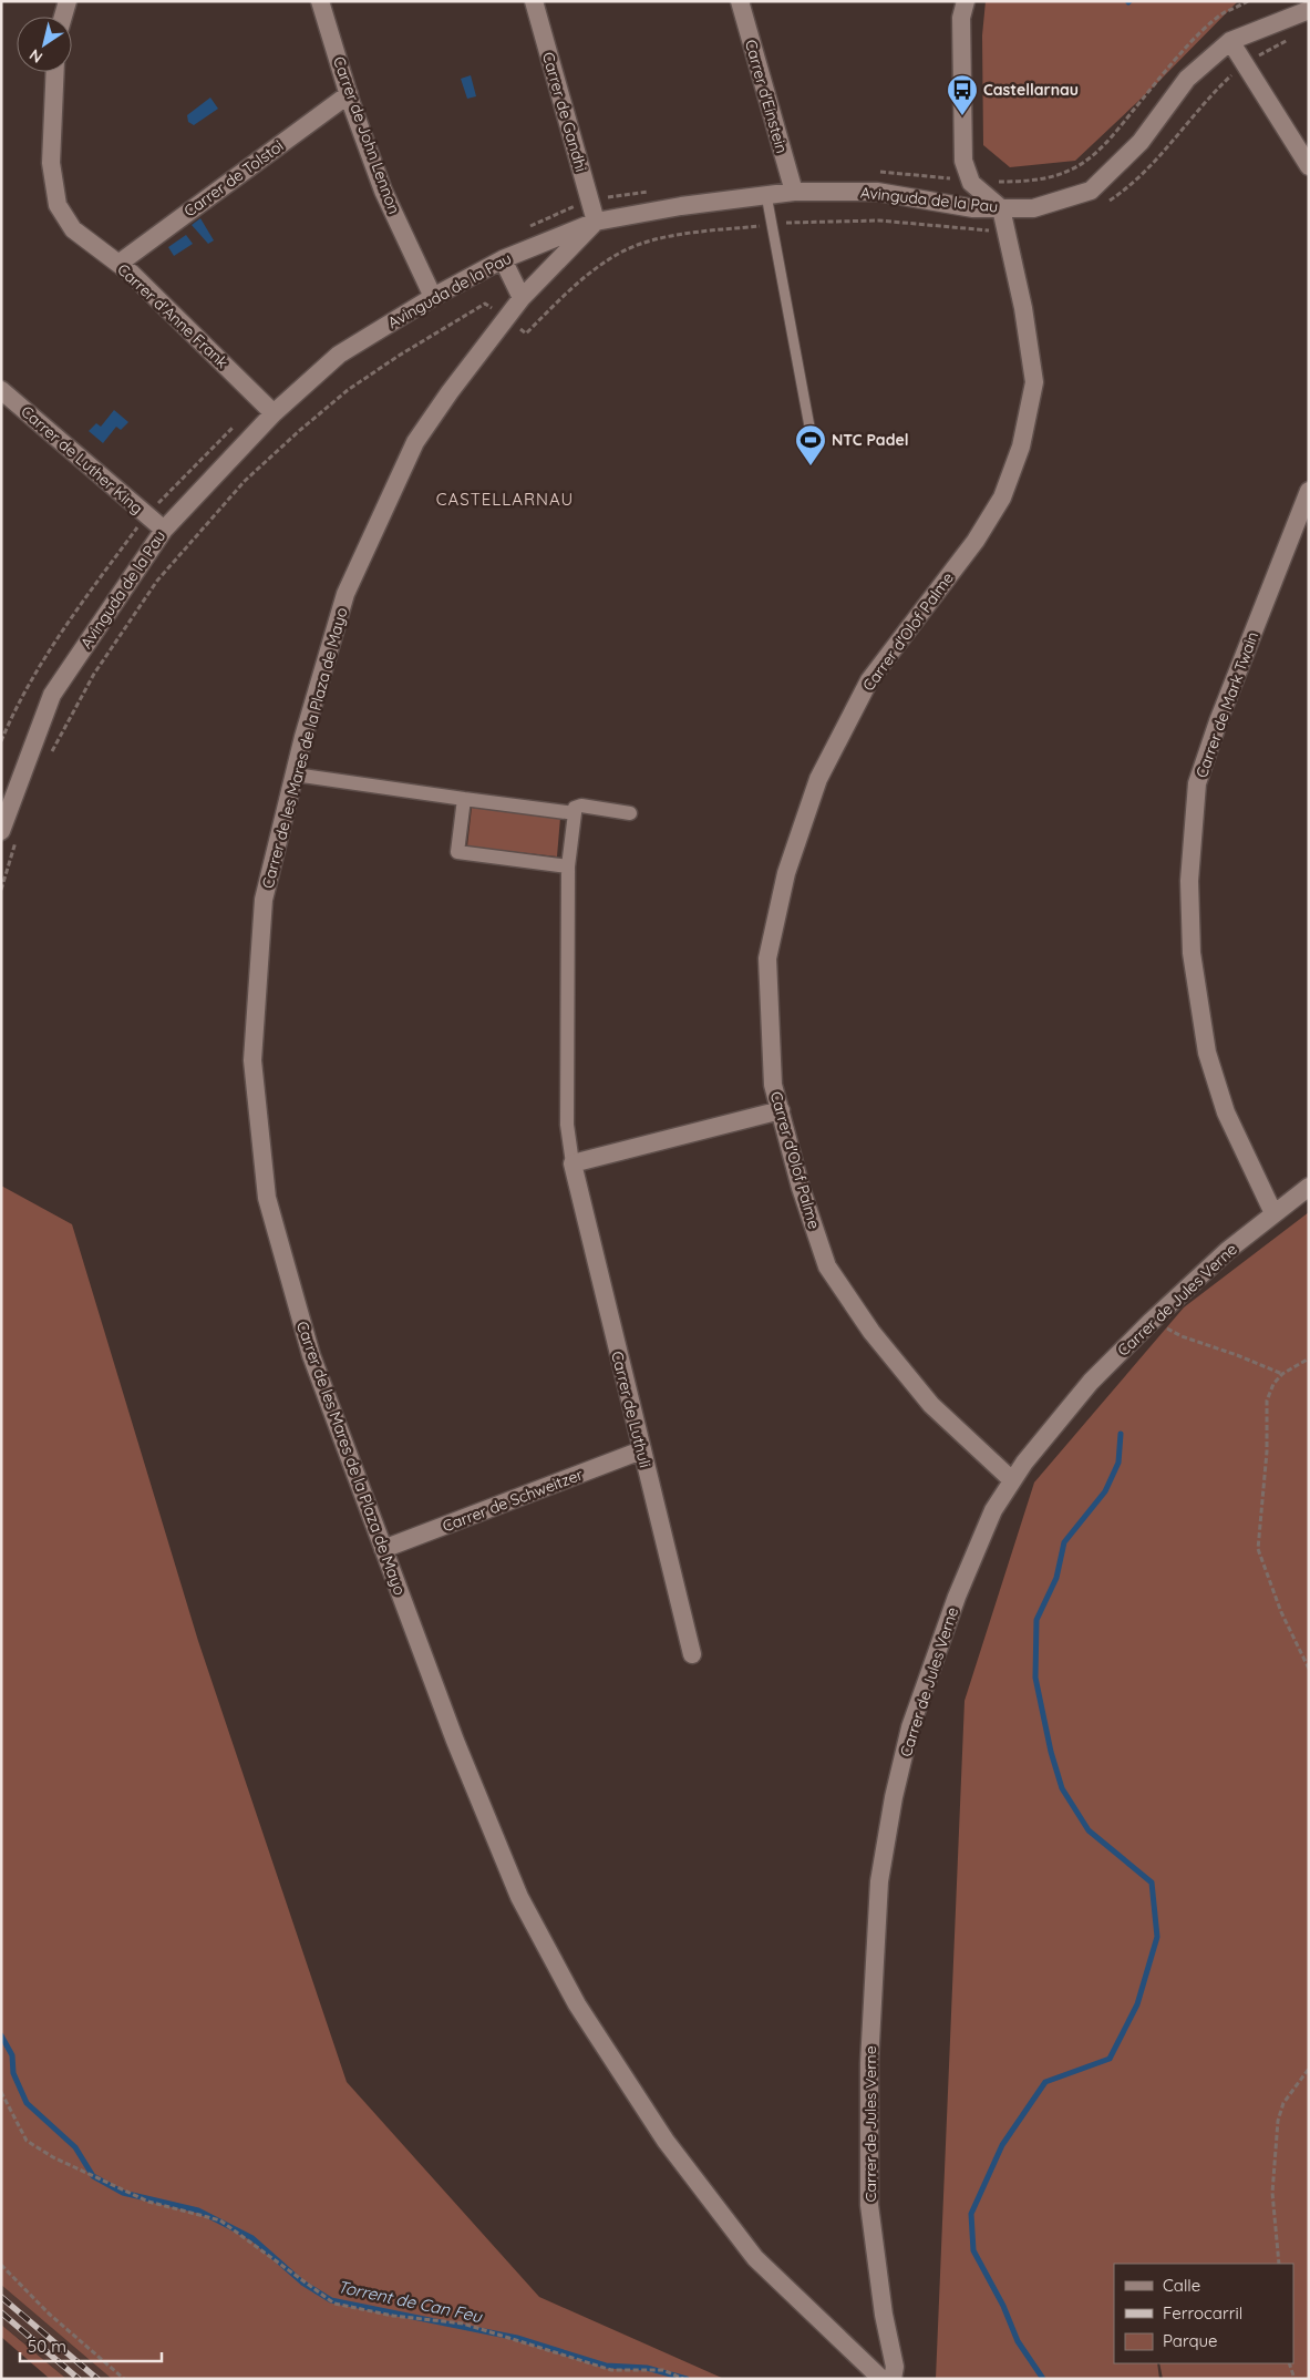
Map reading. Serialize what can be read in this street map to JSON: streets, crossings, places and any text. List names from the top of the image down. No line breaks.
{"streets":{"street":["Carrer d'Einstein","Carrer de Gandhi","Carrer de John Lennon","Carrer de Tolstoi","Avinguda de la Pau","Carrer d'Anne Frank","Carrer de Luther King","Carrer d'Olof Palme","Carrer de Mark Twain","Carrer de les Mares de la Plaza de Mayo","Carrer de Jules Verne","Carrer de Luthuli","Carrer de Schweitzer"]},"crossings":[["Carrer d'Einstein","Avinguda de la Pau"],["Carrer de Gandhi","Avinguda de la Pau"],["Carrer de Gandhi","Carrer de les Mares de la Plaza de Mayo"],["Carrer de John Lennon","Carrer de Tolstoi"],["Carrer de John Lennon","Avinguda de la Pau"],["Carrer de Tolstoi","Carrer d'Anne Frank"],["Avinguda de la Pau","Carrer d'Anne Frank"],["Avinguda de la Pau","Carrer de Luther King"],["Avinguda de la Pau","Carrer d'Olof Palme"],["Avinguda de la Pau","Carrer de les Mares de la Plaza de Mayo"],["Carrer d'Olof Palme","Carrer de Jules Verne"],["Carrer de Mark Twain","Carrer de Jules Verne"],["Carrer de les Mares de la Plaza de Mayo","Carrer de Schweitzer"],["Carrer de Luthuli","Carrer de Schweitzer"]],"districts":["CASTELLARNAU"],"water":["Torrent de Can Feu"],"places":{"bus stop":["Castellarnau"],"sports":["NTC Padel"]},"legend":["Calle","Ferrocarril","Parque"],"scale_bar":"50 m","north":"bottom left"}
